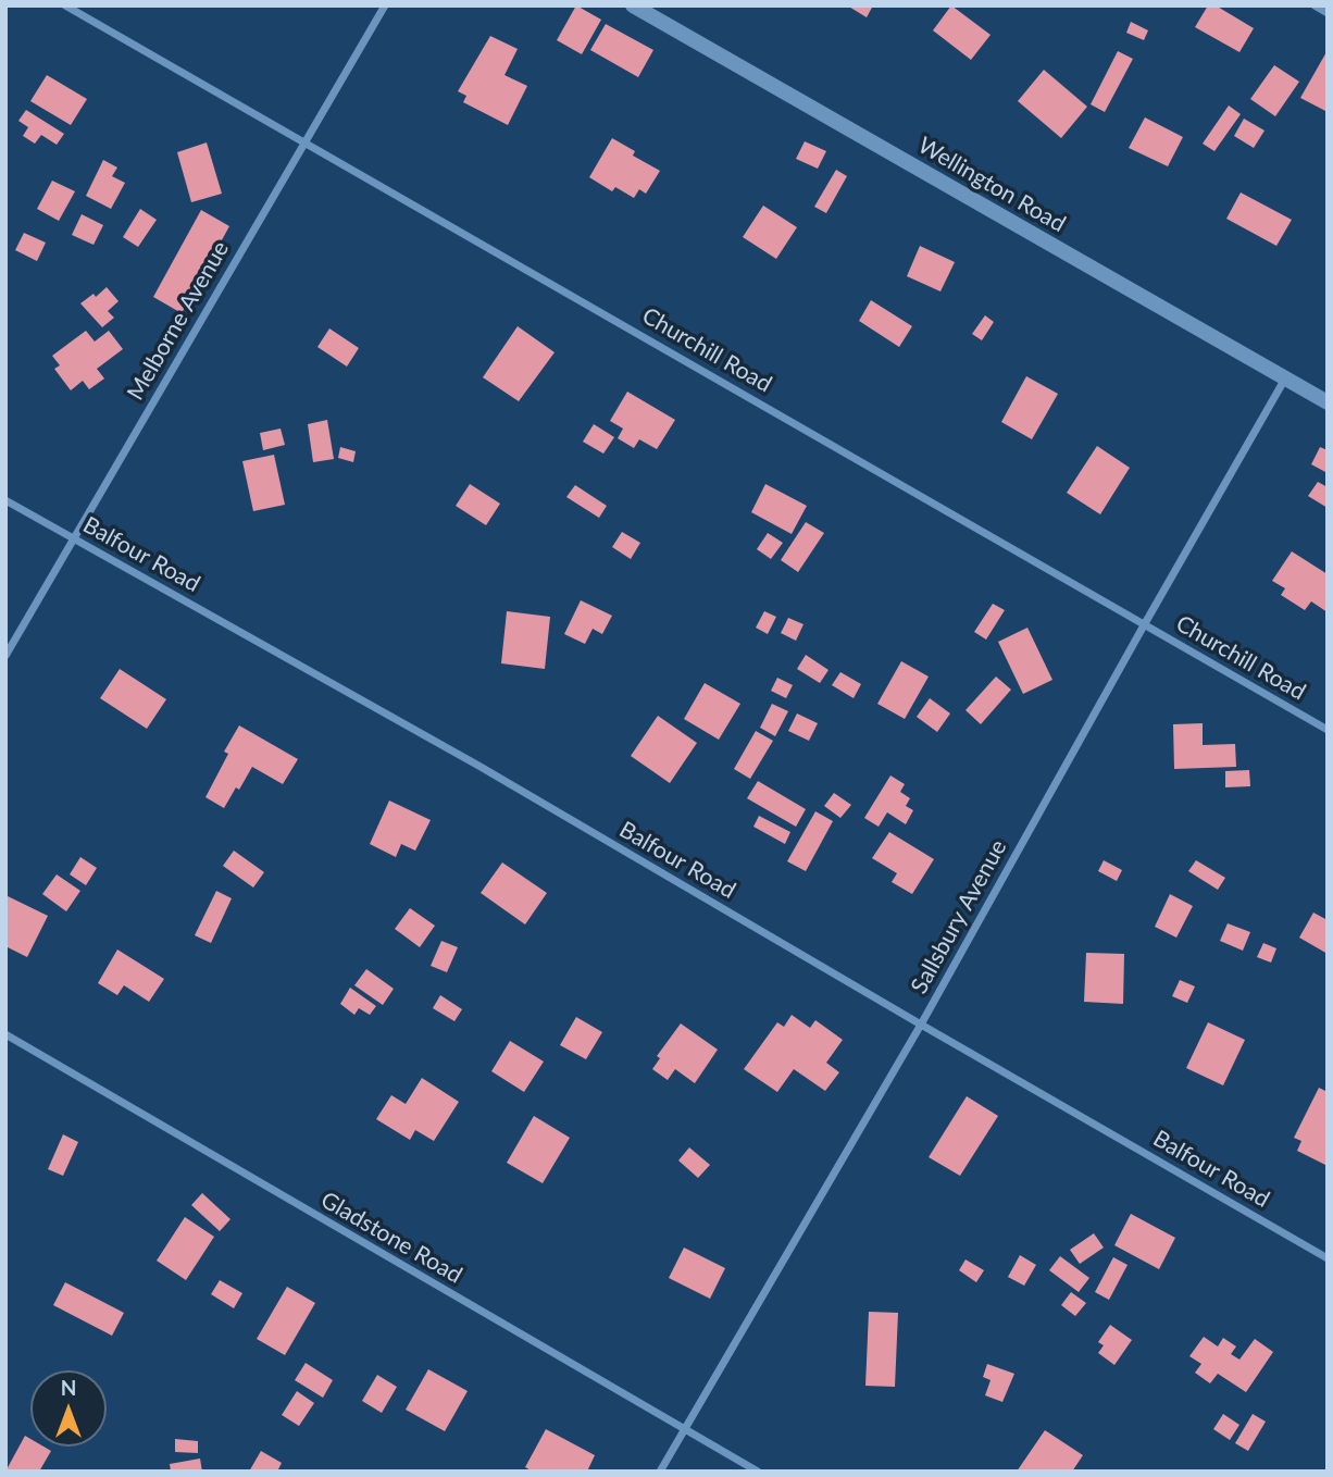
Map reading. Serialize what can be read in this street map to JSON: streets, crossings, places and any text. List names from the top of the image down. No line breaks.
{"streets":{"main road":["Wellington Road"],"street":["Melborne Avenue","Churchill Road","Balfour Road","Sallsbury Avenue","Gladstone Road"]},"crossings":[["Wellington Road","Sallsbury Avenue"],["Melborne Avenue","Churchill Road"],["Melborne Avenue","Balfour Road"],["Churchill Road","Sallsbury Avenue"],["Balfour Road","Sallsbury Avenue"],["Sallsbury Avenue","Gladstone Road"]],"north":"top"}
